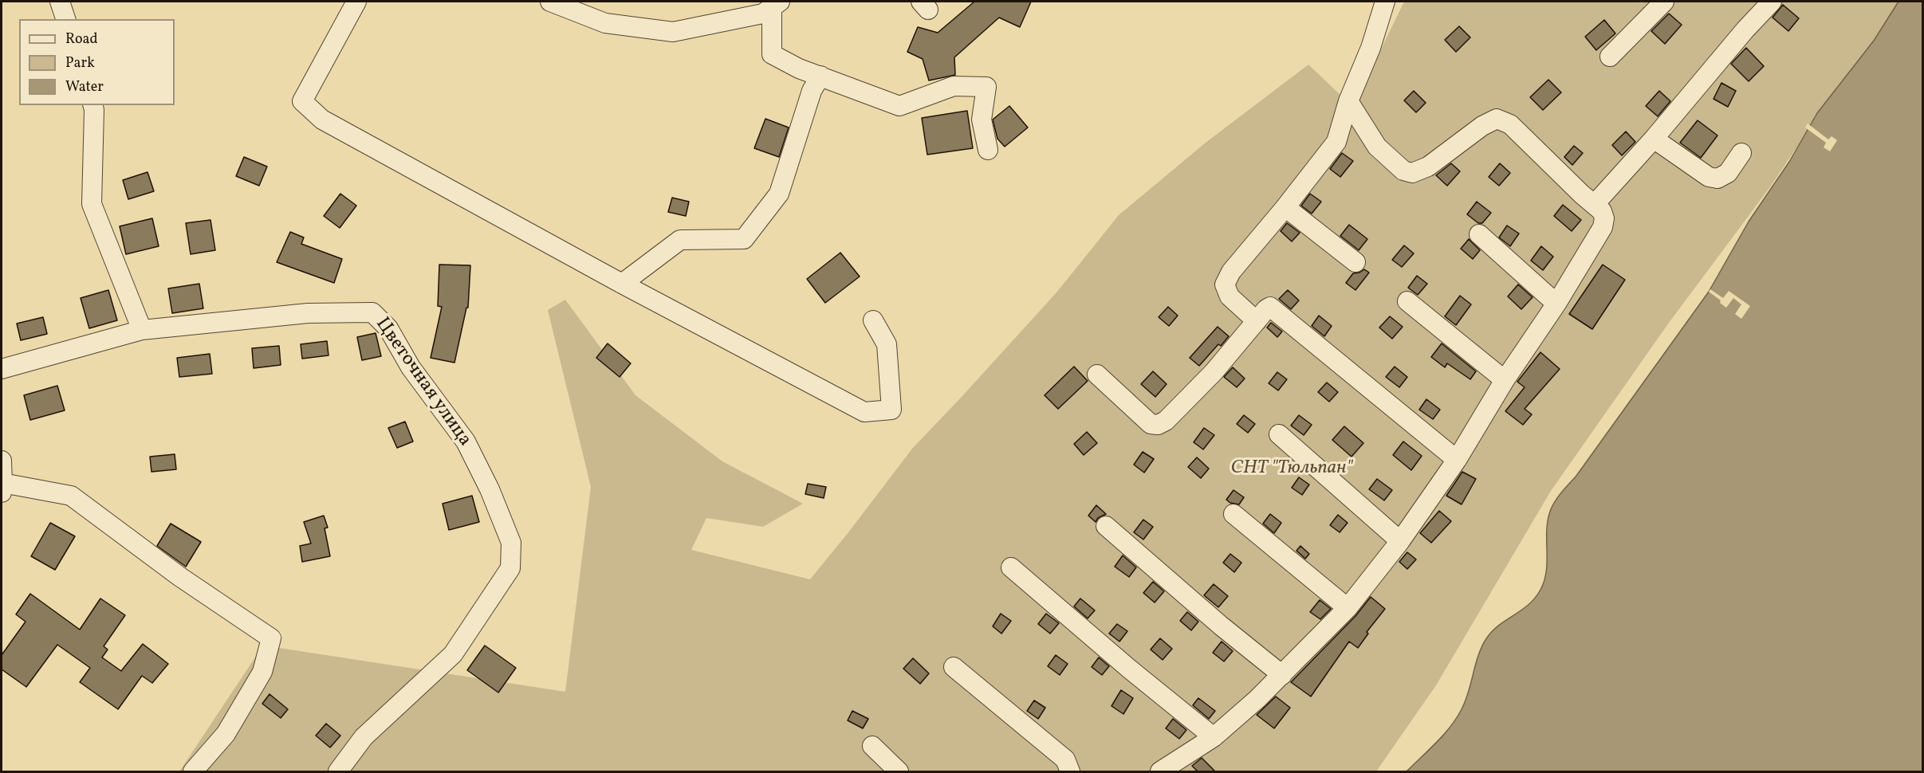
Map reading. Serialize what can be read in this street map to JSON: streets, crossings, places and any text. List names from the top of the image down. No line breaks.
{"streets":{"street":["Цветочная улица"]},"parks":["СНТ \"Тюльпан\""],"legend":["Road","Park","Water"]}
